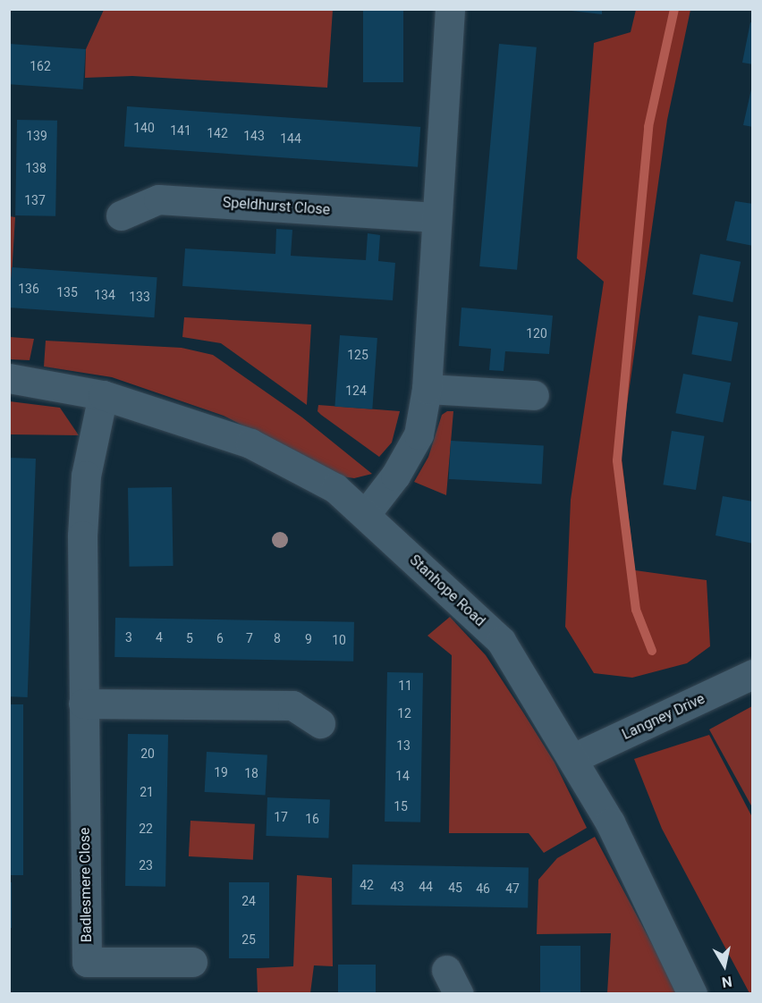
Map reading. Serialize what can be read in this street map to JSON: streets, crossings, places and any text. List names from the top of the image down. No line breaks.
{"streets":{"street":["Speldhurst Close","Stanhope Road","Langney Drive","Badlesmere Close"]},"crossings":[["Stanhope Road","Langney Drive"],["Stanhope Road","Badlesmere Close"]],"house_numbers":["162","140","141","142","139","143","144","138","137","136","135","134","133","120","125","124","3","4","5","6","7","8","9","10","11","12","13","20","19","18","14","21","15","17","16","22","23","42","43","44","45","46","47","24","25"],"north":"bottom"}
